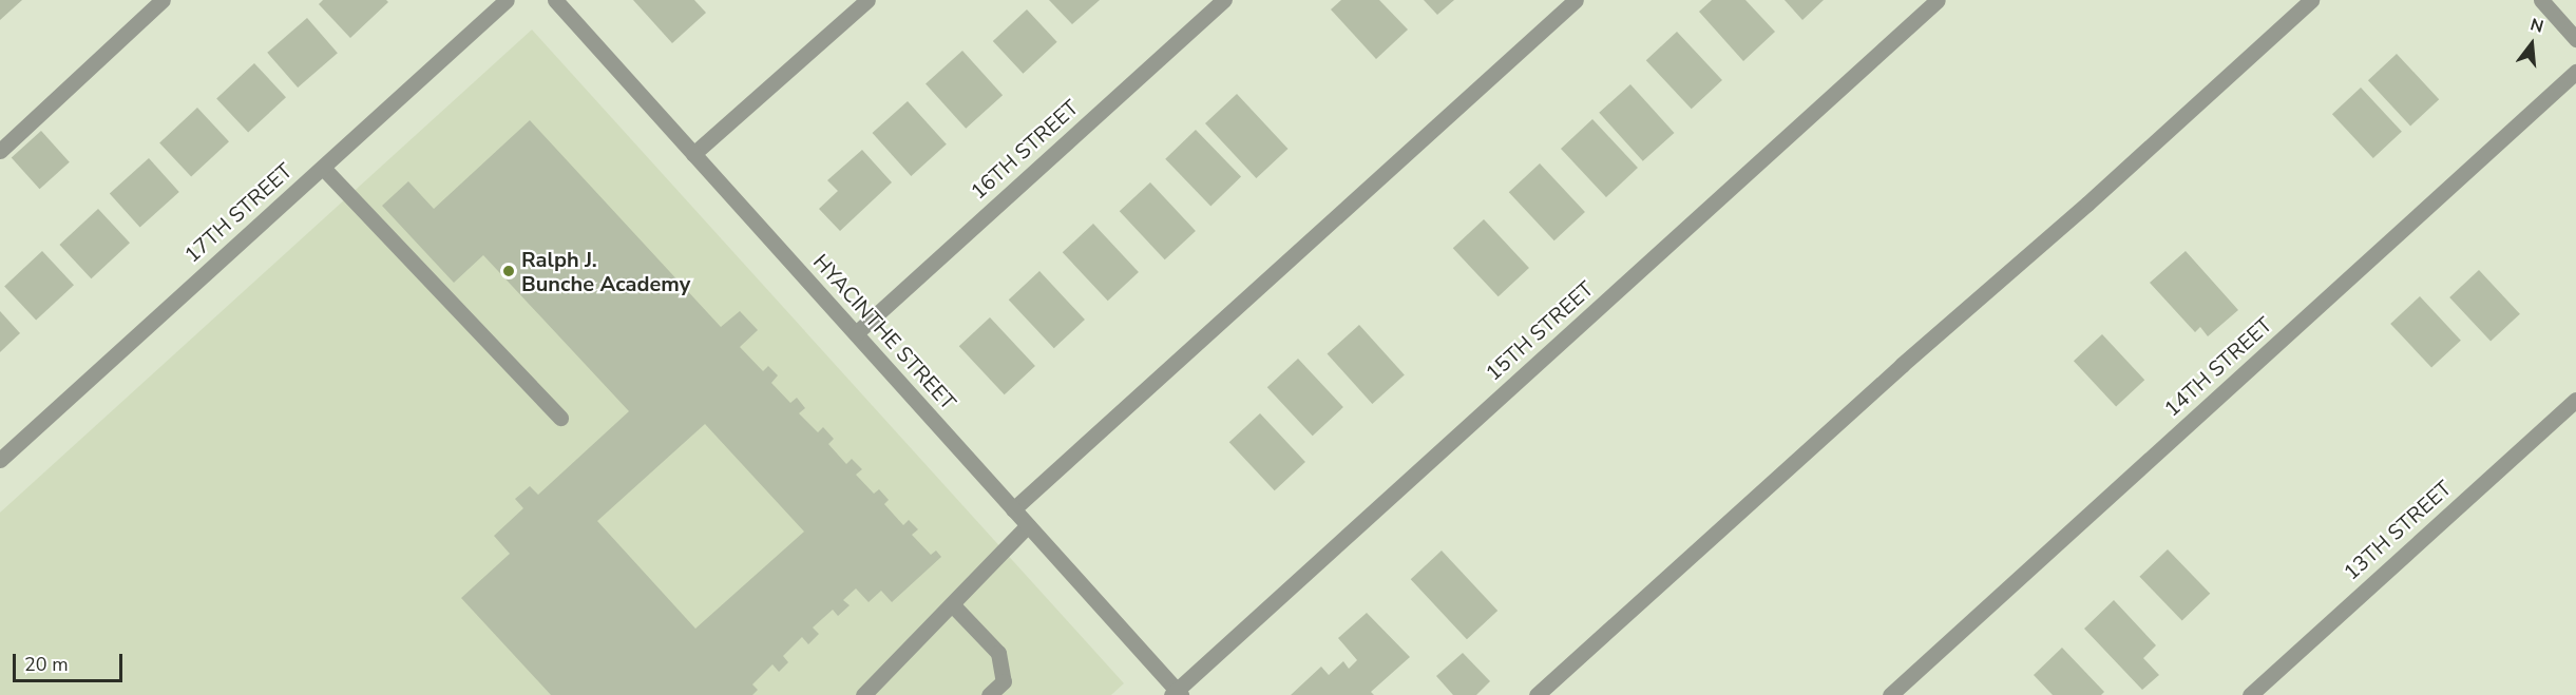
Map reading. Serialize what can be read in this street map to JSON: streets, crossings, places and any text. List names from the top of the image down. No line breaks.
{"streets":{"street":["16TH STREET","17TH STREET","15TH STREET","HYACINTHE STREET","14TH STREET","13TH STREET"]},"crossings":[["16TH STREET","HYACINTHE STREET"],["15TH STREET","HYACINTHE STREET"]],"places":["Ralph J. Bunche Academy"],"scale_bar":"20 m","north":"top"}
